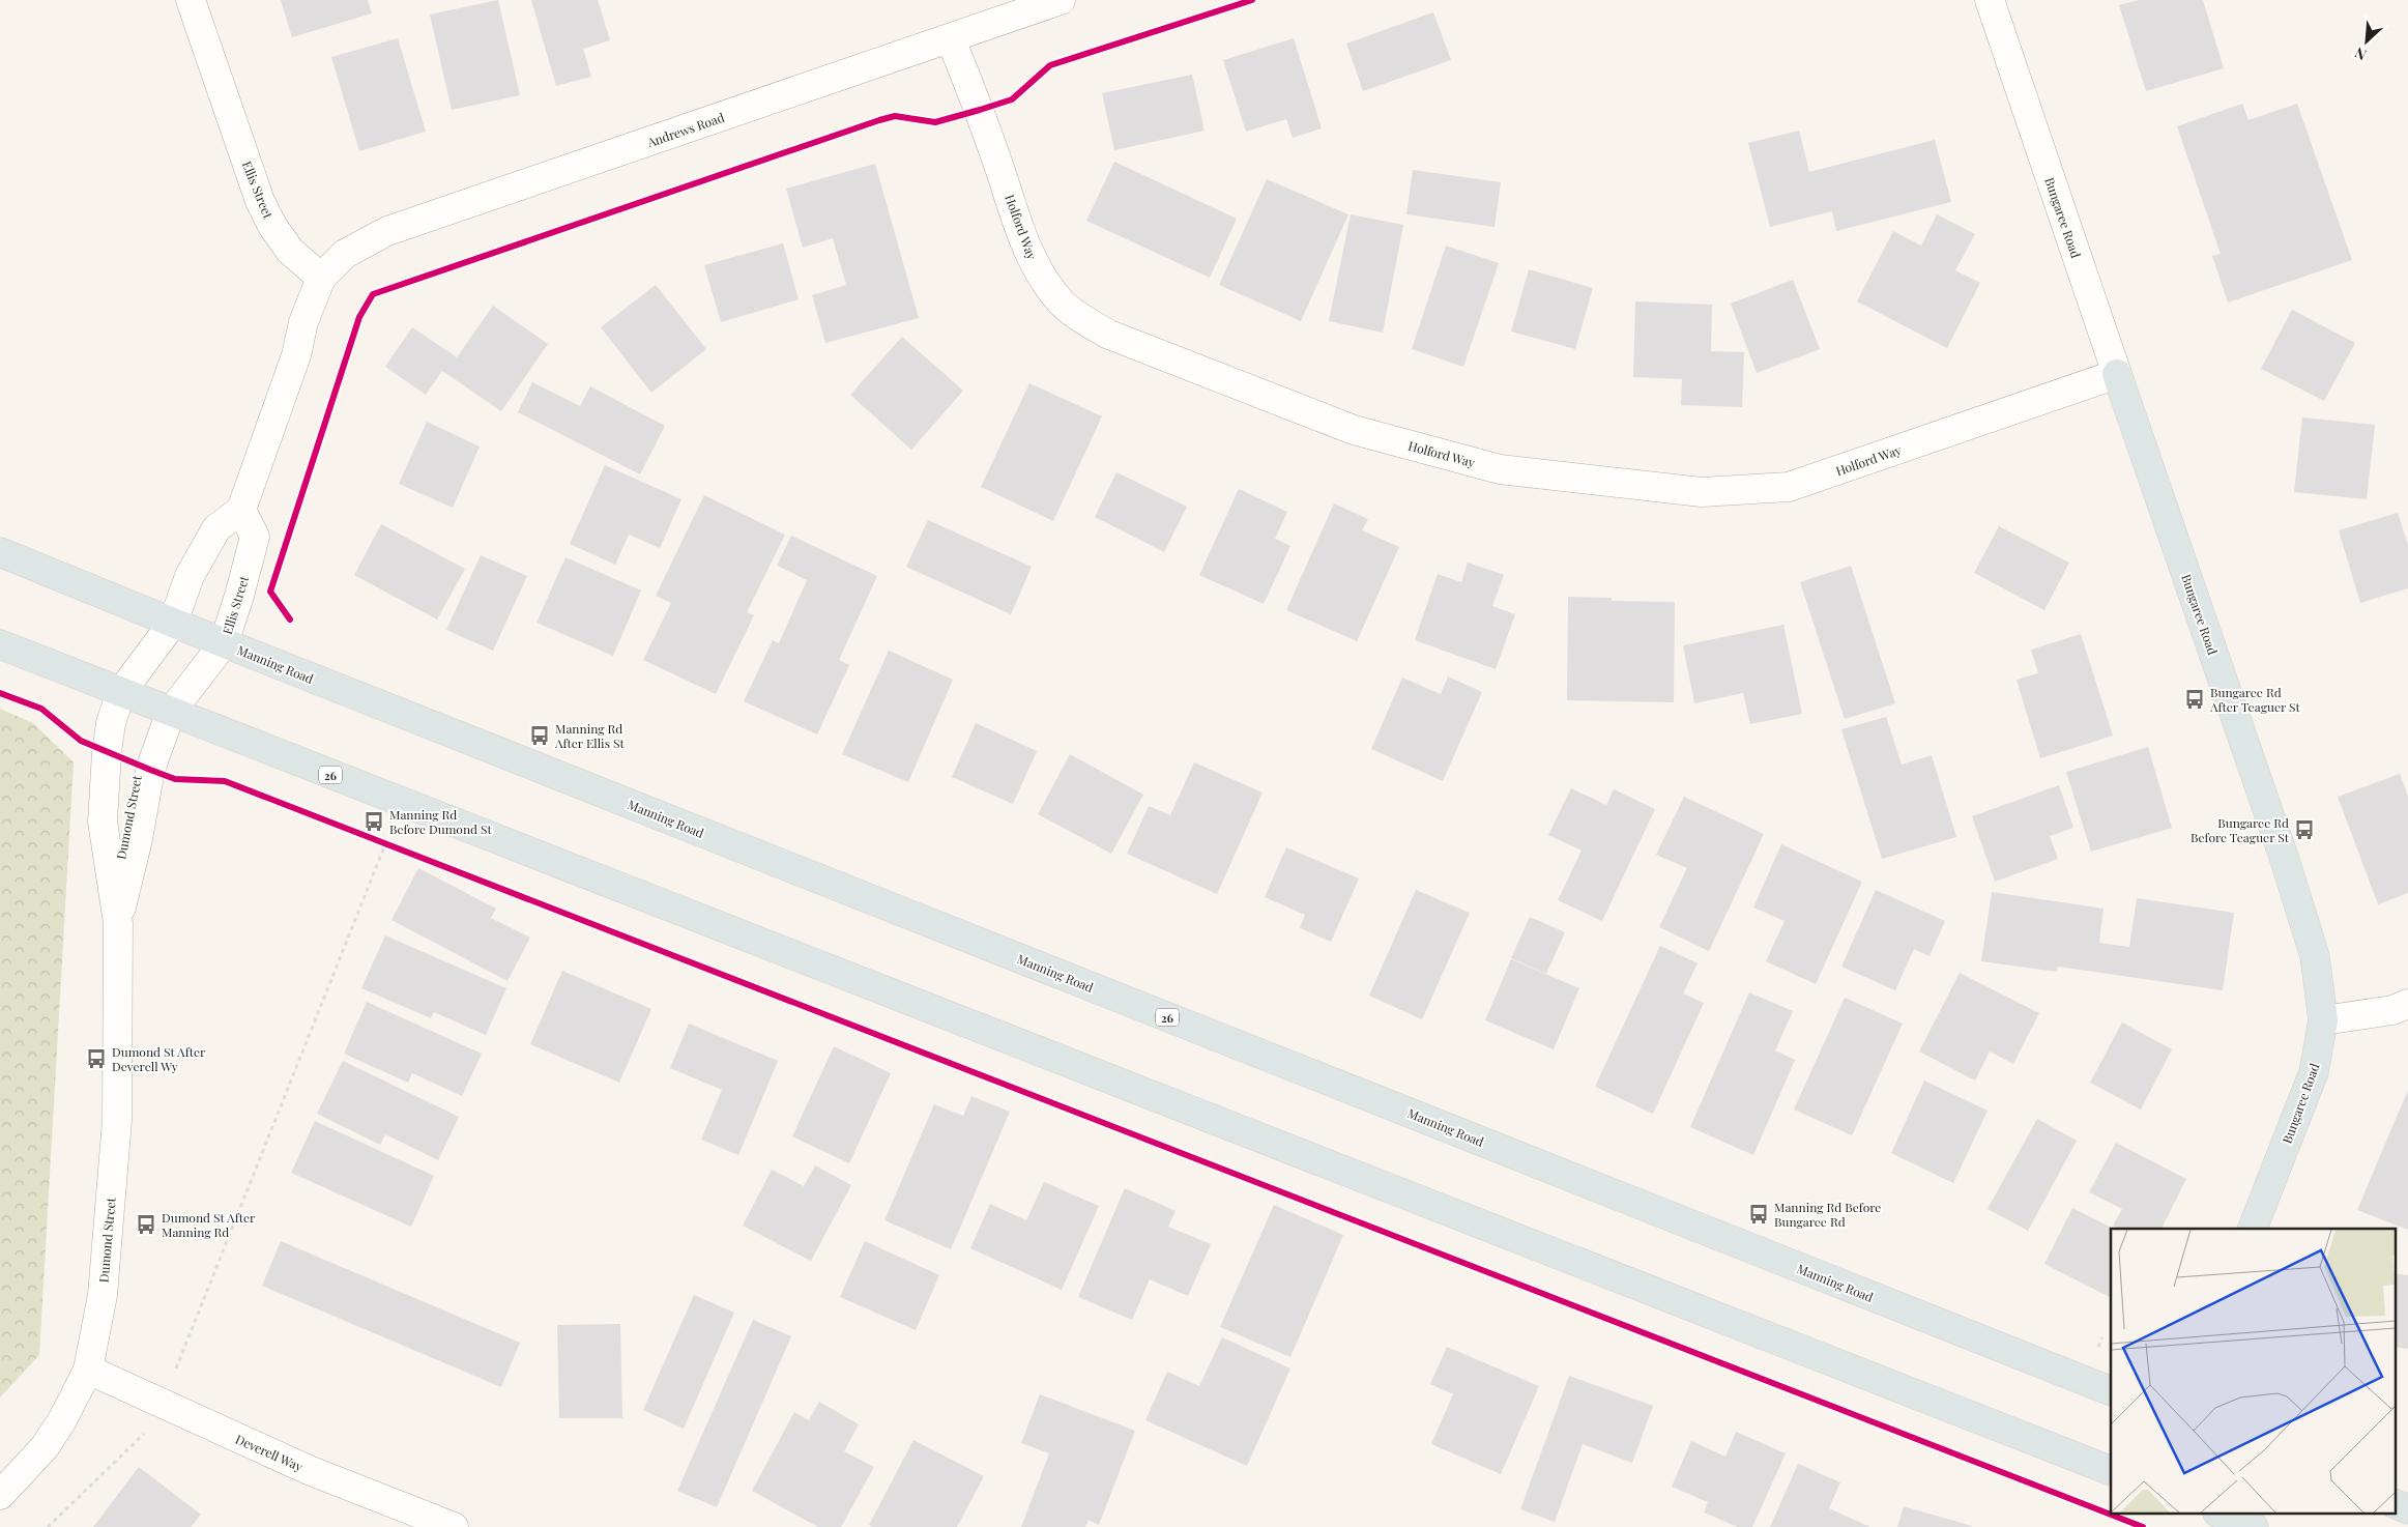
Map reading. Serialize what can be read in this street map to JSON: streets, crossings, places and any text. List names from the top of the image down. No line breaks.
{"streets":{"main road":["Bungaree Road","Manning Road","26"],"street":["Andrews Road","Ellis Street","Holford Way","Dumond Street","Deverell Way"]},"crossings":[["Andrews Road","Ellis Street"],["Andrews Road","Holford Way"],["Ellis Street","Manning Road"],["Ellis Street","Dumond Street"],["Bungaree Road","Holford Way"],["Manning Road","Dumond Street"],["26","Dumond Street"],["Dumond Street","Deverell Way"]],"places":{"bus stop":["Bungaree Rd After Teaguer St","Manning Rd After Ellis St","Manning Rd Before Dumond St","Bungaree Rd Before Teaguer St","Dumond St After Deverell Wy","Manning Rd Before Bungaree Rd","Dumond St After Manning Rd"]},"north":"bottom left"}
